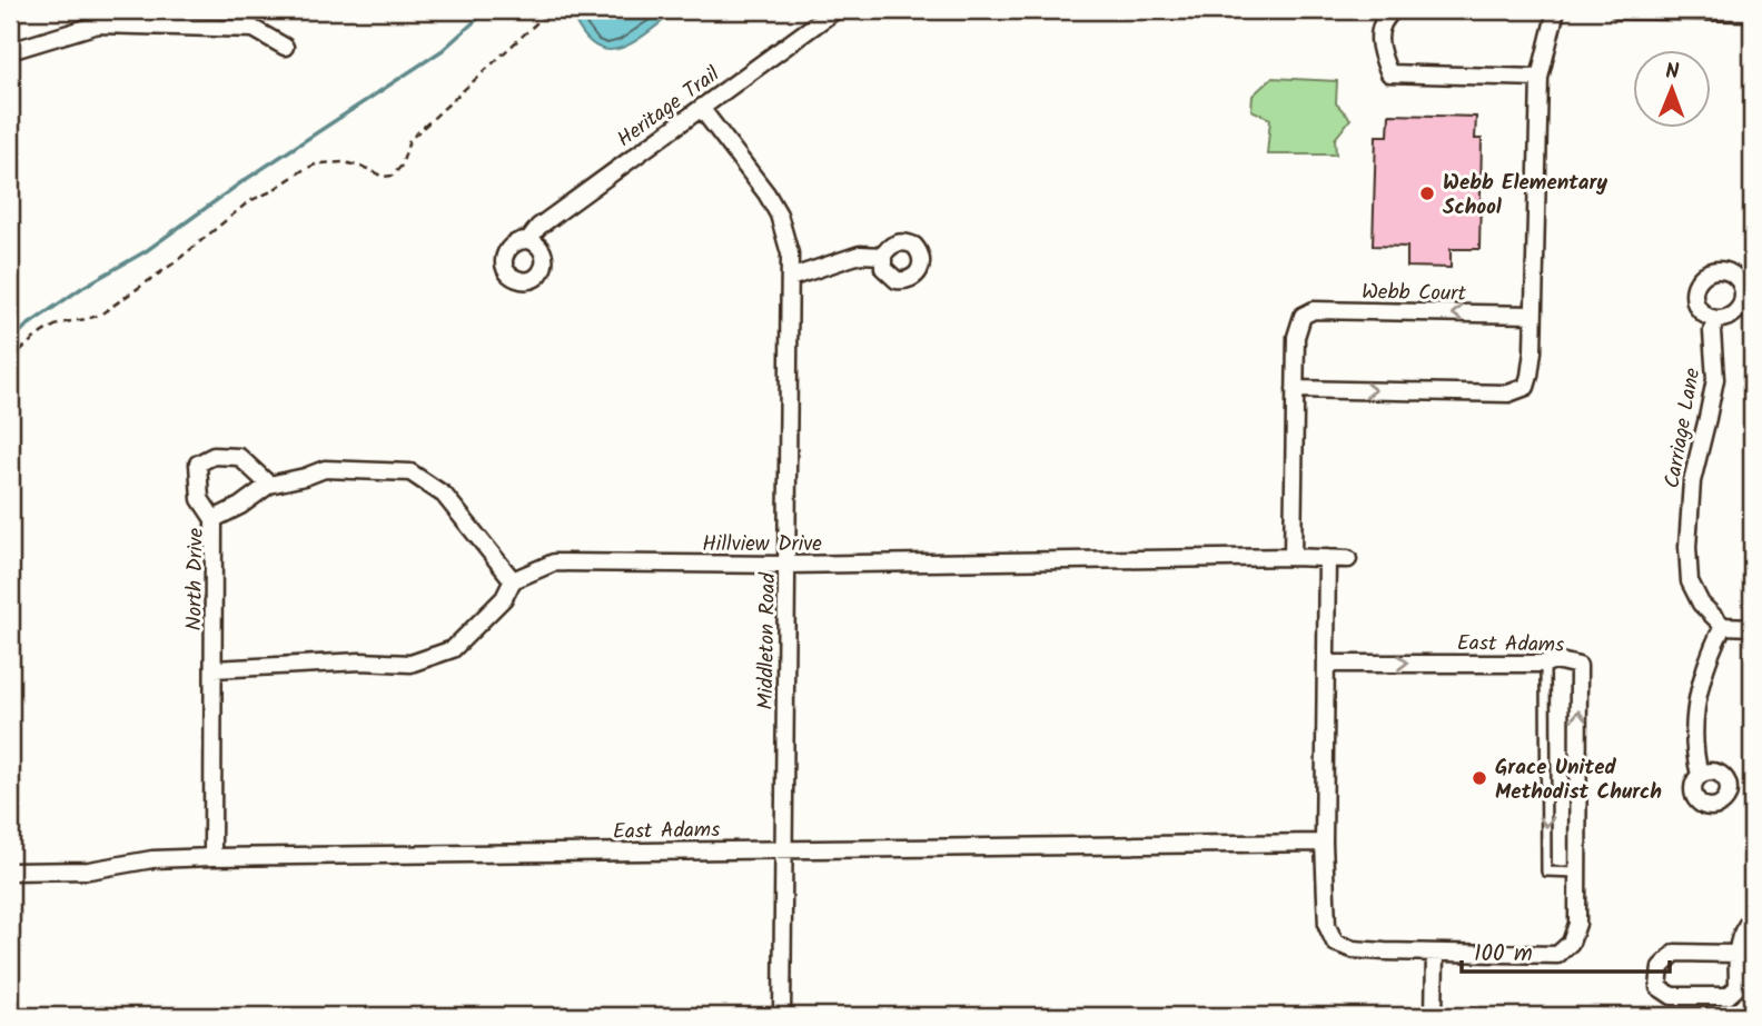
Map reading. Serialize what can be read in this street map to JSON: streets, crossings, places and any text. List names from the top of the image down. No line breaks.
{"streets":{"street":["Heritage Trail","Webb Court","Carriage Lane","Hillview Drive","North Drive","Middleton Road","East Adams"]},"crossings":[["Heritage Trail","Middleton Road"],["Webb Court","Hillview Drive"],["Hillview Drive","North Drive"],["Hillview Drive","Middleton Road"],["North Drive","East Adams"],["Middleton Road","East Adams"]],"one_way":["Webb Court"],"places":["Webb Elementary School","Grace United Methodist Church"],"scale_bar":"100 m","north":"top"}
